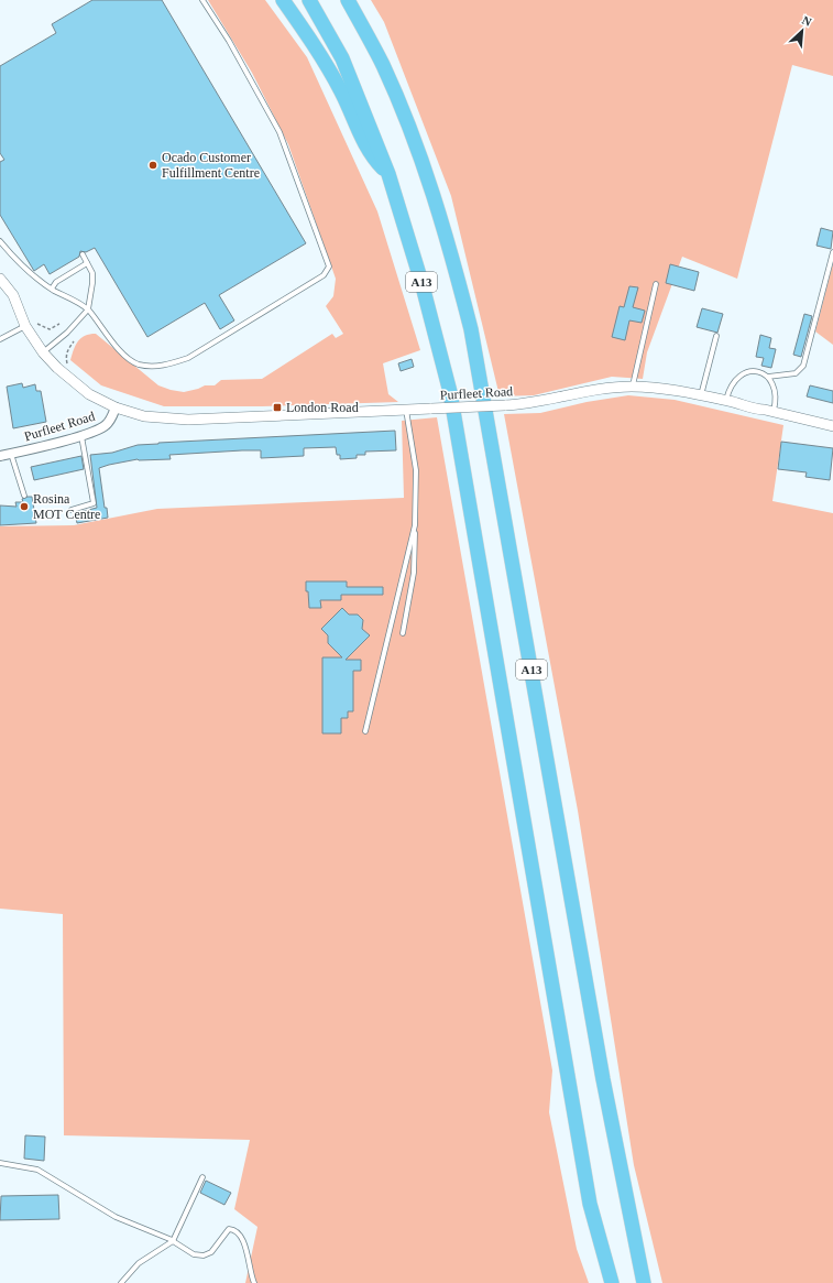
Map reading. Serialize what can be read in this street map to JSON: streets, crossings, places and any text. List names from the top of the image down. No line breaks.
{"streets":{"highway":["A13"],"street":["Purfleet Road"]},"places":{"other":["Ocado Customer Fulfillment Centre","Rosina MOT Centre"],"transit":["London Road"]},"north":"top right"}
